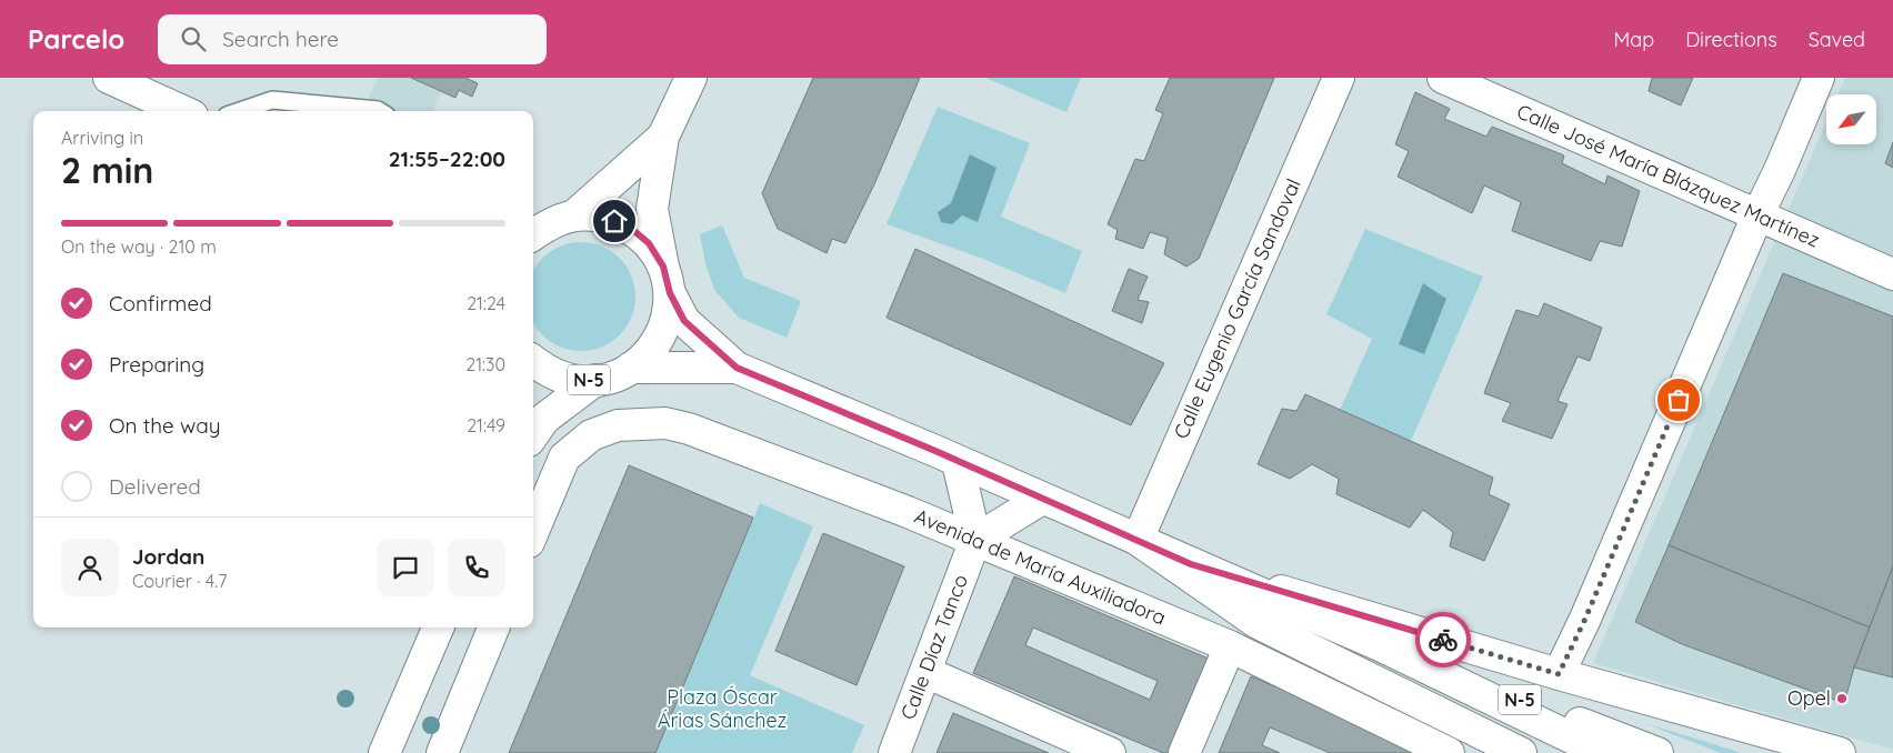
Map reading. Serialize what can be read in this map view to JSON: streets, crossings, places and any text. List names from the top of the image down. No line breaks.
{"streets":{"main road":["Calle José María Blázquez Martínez","Calle Eugenio García Sandoval","N-5","Avenida de María Auxiliadora","Calle Díaz Tanco"]},"crossings":[["Calle Eugenio García Sandoval","N-5"],["Avenida de María Auxiliadora","Calle Díaz Tanco"]],"parks":["Plaza Óscar Árias Sánchez"],"places":["Opel"],"north":"bottom left","page":{"header":"Parcelo","search":"Search here","nav":["Map","Directions","Saved"],"heading":["2 min","Arriving in","21:55–22:00"],"panel":["Jordan","Courier · 4.7"],"bar":"On the way · 210 m","list":[["Confirmed","21:24"],["Preparing","21:30"],["On the way","21:49"],"Delivered"]}}
